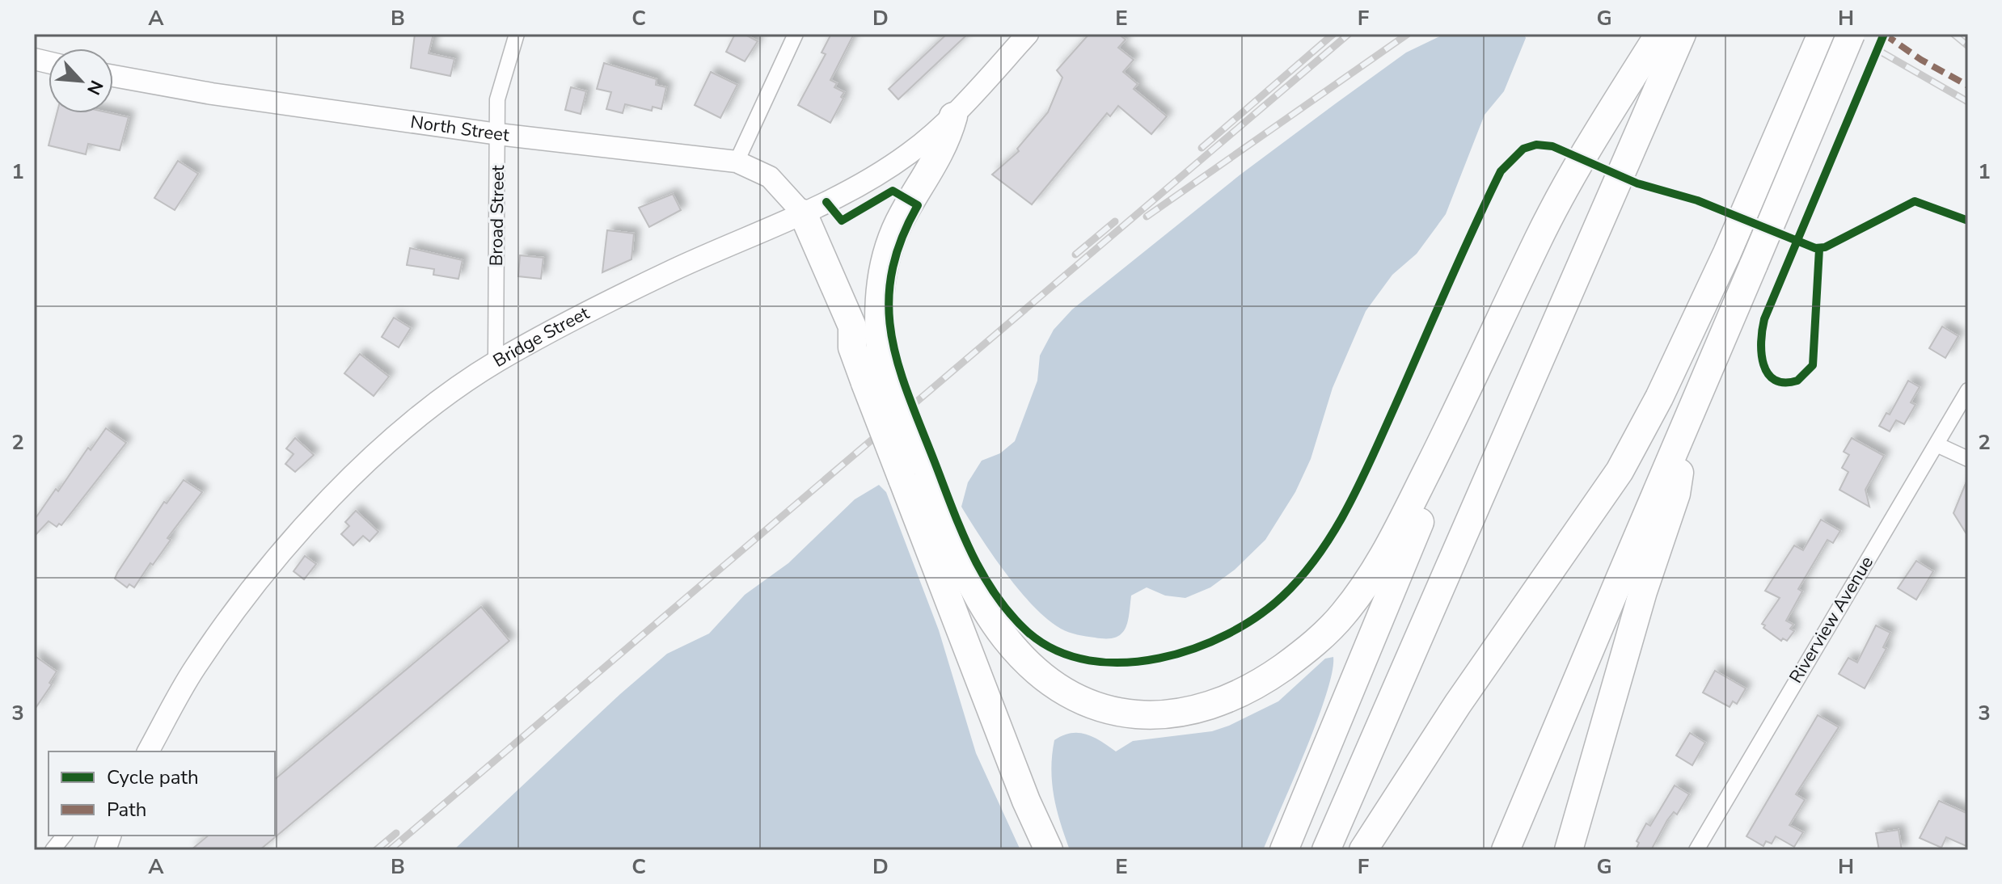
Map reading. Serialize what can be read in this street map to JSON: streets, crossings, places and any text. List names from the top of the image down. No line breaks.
{"streets":{"main road":["North Street","Bridge Street"],"street":["Broad Street","Riverview Avenue"]},"crossings":[["North Street","Broad Street"],["North Street","Bridge Street"],["Broad Street","Bridge Street"]],"legend":["Cycle path","Path"],"north":"bottom right","grid":{"columns":["A","B","C","D","E","F","G","H"],"rows":["1","2","3"]}}
